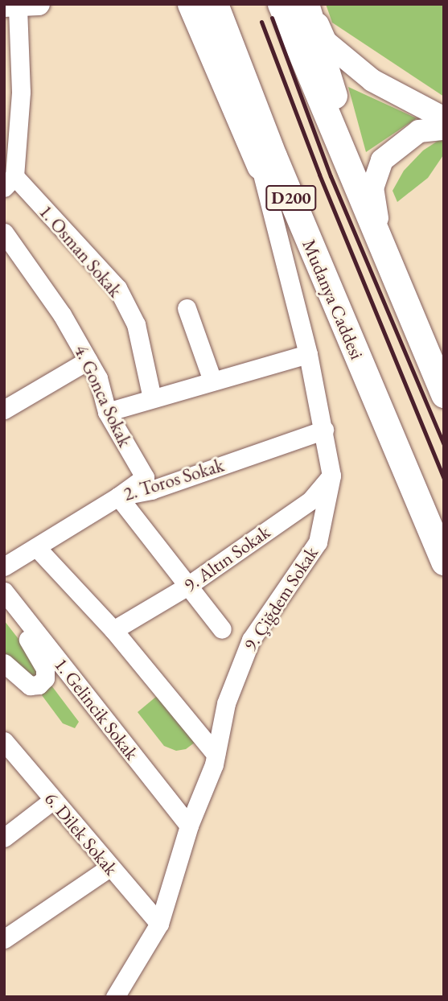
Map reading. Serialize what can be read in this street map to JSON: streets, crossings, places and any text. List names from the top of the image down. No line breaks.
{"streets":{"highway":["D200","Mudanya Caddesi"],"street":["1. Osman Sokak","4. Gonca Sokak","2. Toros Sokak","9. Altın Sokak","9. Çiğdem Sokak","1. Gelincik Sokak","6. Dilek Sokak"]},"crossings":[["4. Gonca Sokak","2. Toros Sokak"],["2. Toros Sokak","9. Çiğdem Sokak"],["9. Altın Sokak","9. Çiğdem Sokak"],["9. Çiğdem Sokak","1. Gelincik Sokak"],["9. Çiğdem Sokak","6. Dilek Sokak"]]}
